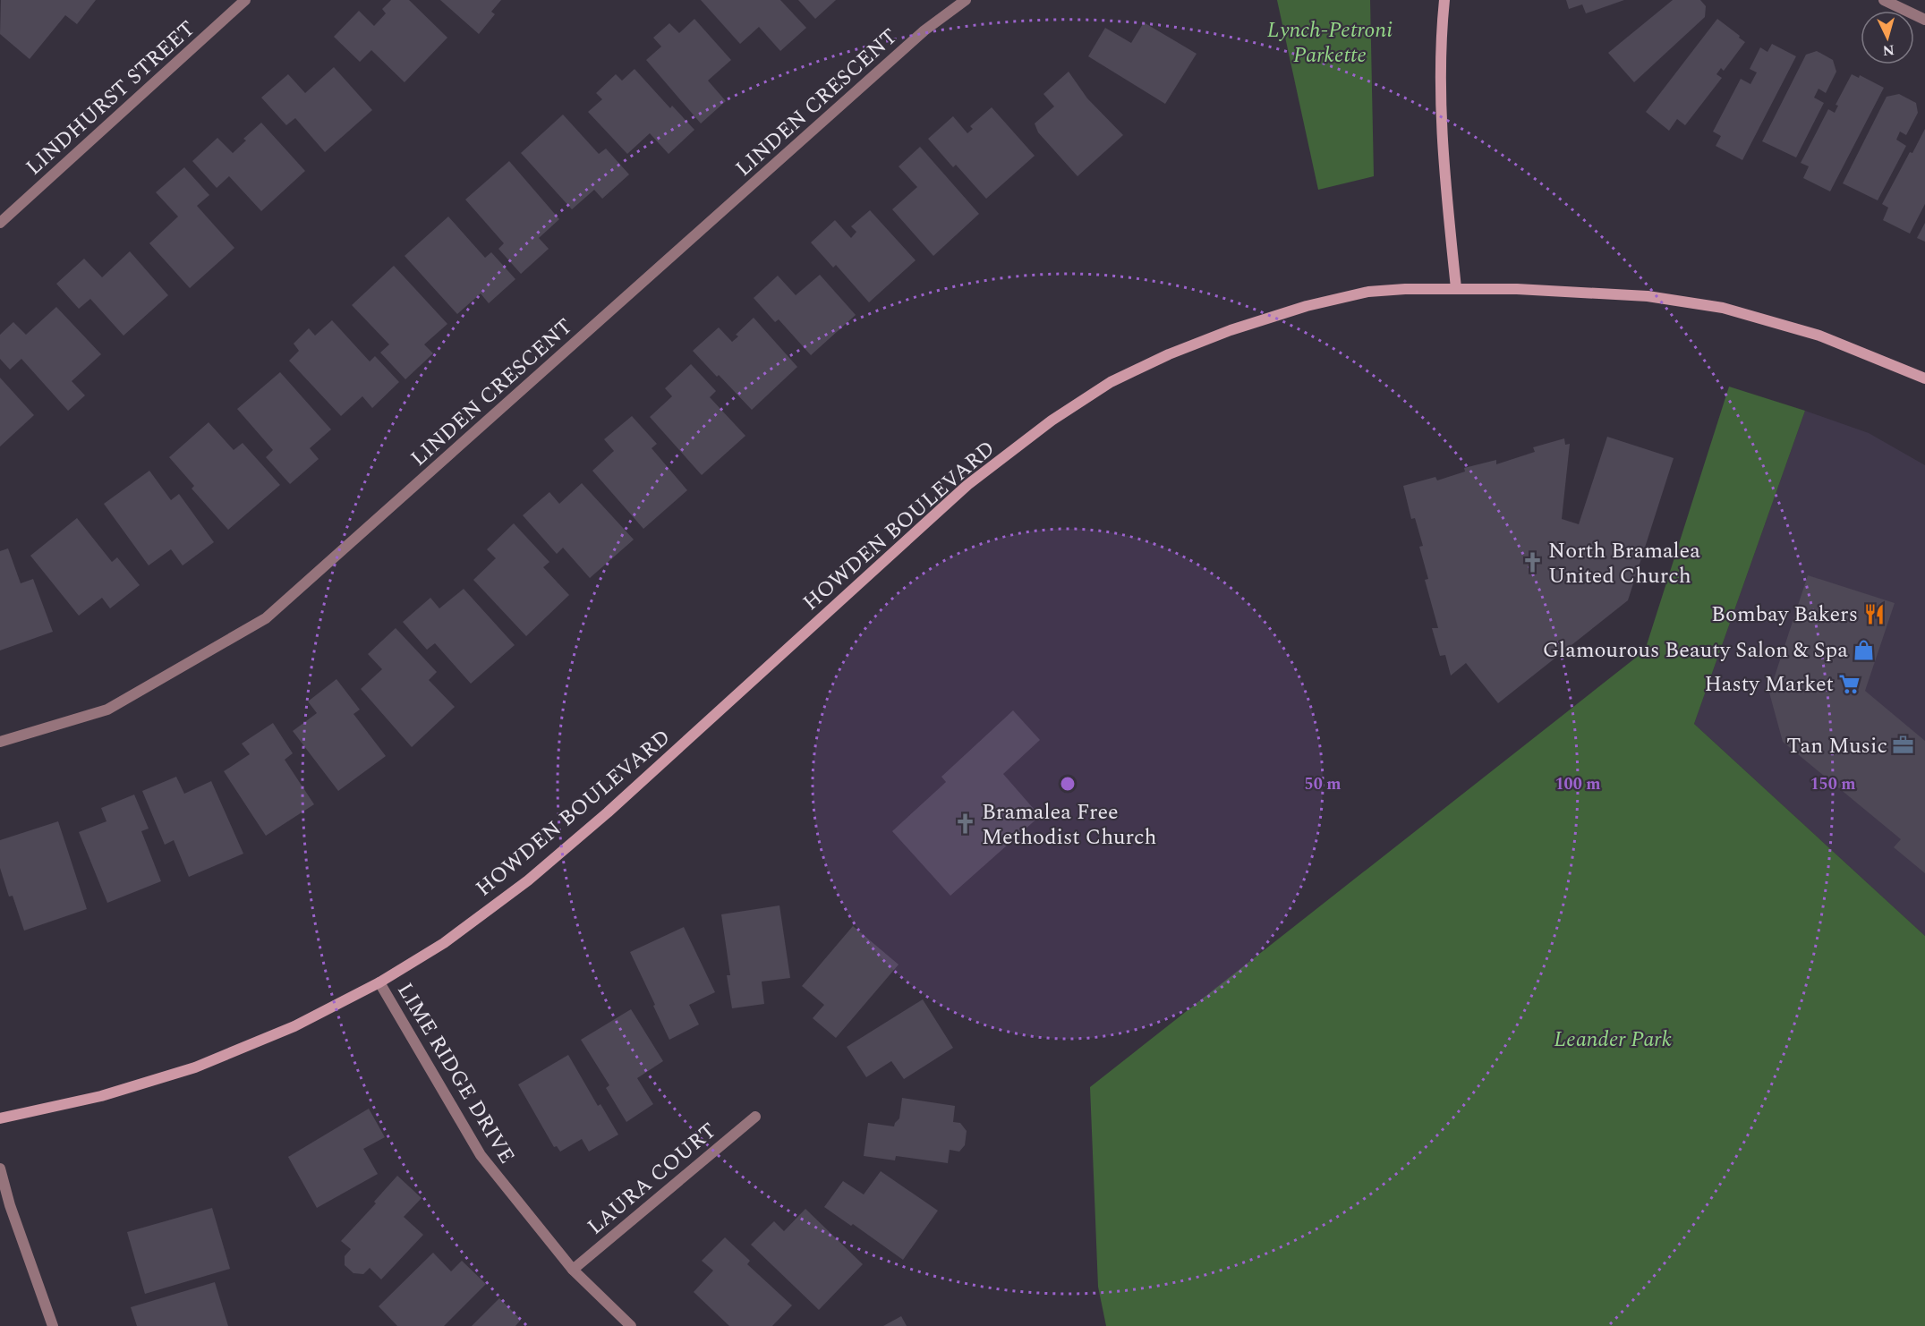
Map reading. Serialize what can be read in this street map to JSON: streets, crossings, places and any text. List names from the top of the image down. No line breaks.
{"streets":{"street":["LINDHURST STREET","LINDEN CRESCENT","HOWDEN BOULEVARD","LIME RIDGE DRIVE","LAURA COURT"]},"crossings":[["HOWDEN BOULEVARD","LIME RIDGE DRIVE"],["LIME RIDGE DRIVE","LAURA COURT"]],"parks":["Lynch-Petroni Parkette","Leander Park"],"places":{"church":["North Bramalea United Church","Bramalea Free Methodist Church"],"restaurant":["Bombay Bakers"],"shop":["Glamourous Beauty Salon & Spa"],"supermarket":["Hasty Market"],"office":["Tan Music"]},"north":"bottom","rings":["50 m","100 m","150 m"]}
